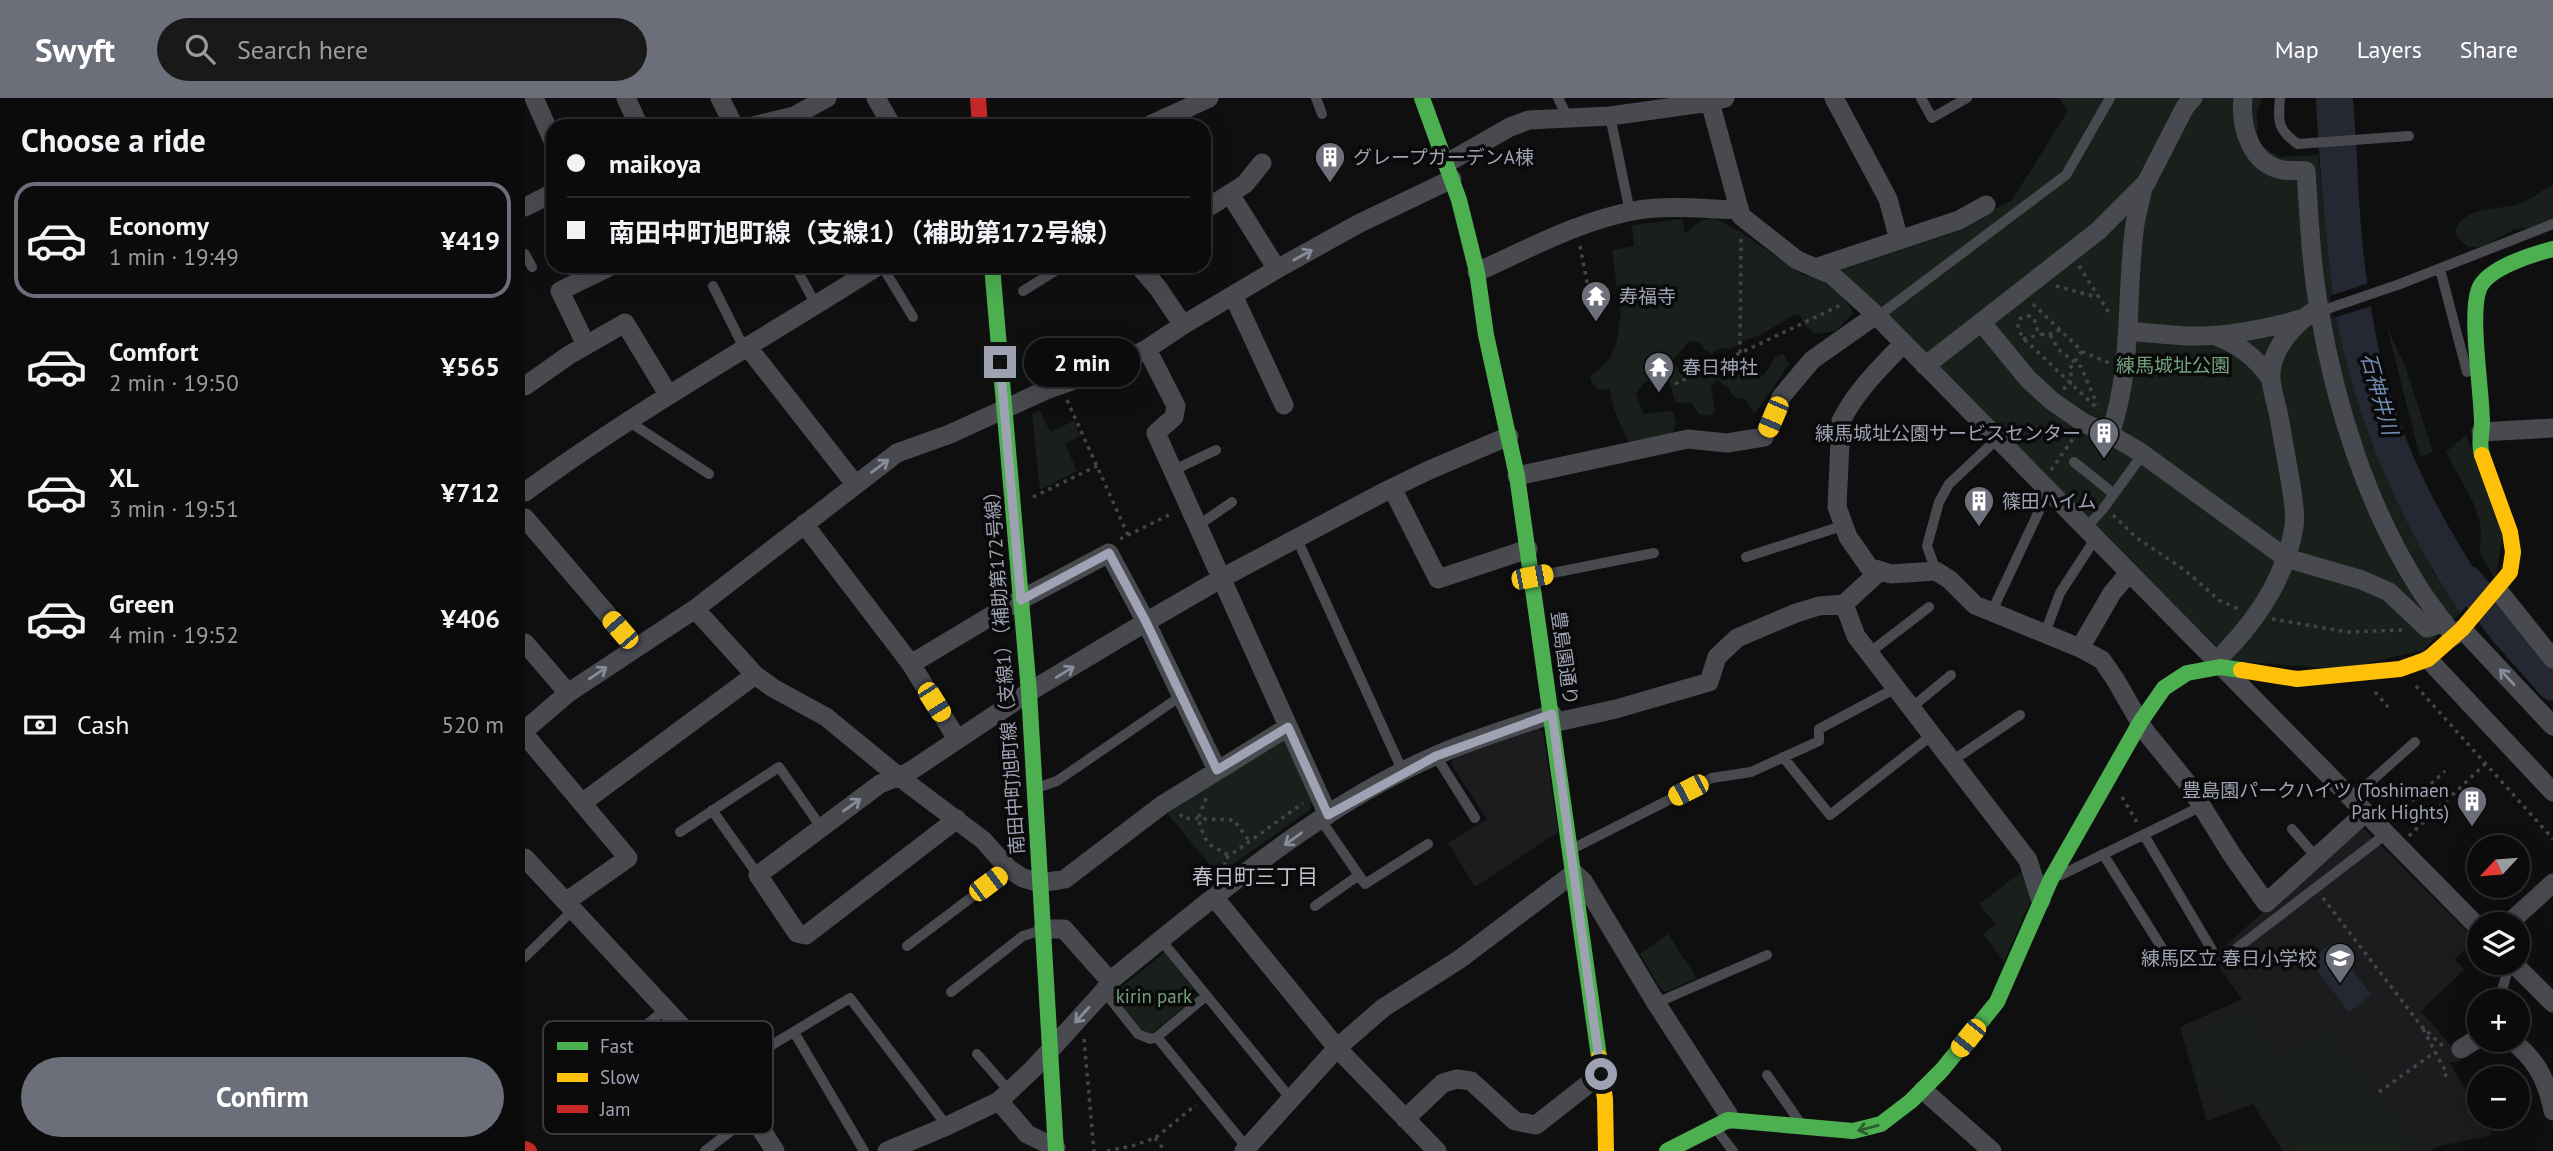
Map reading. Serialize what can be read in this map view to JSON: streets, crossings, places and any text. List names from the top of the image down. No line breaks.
{"streets":{"street":["豊島園通り","南田中町旭町線（支線1）（補助第172号線）"]},"districts":["春日町三丁目"],"water":["石神井川"],"parks":["練馬城址公園","kirin park"],"places":{"building":["グレープガーデンA棟","練馬城址公園サービスセンター","篠田ハイム","豊島園パークハイツ (Toshimaen Park Hights)"],"temple":["寿福寺","春日神社"],"school or university":["練馬区立 春日小学校"]},"legend":["Fast","Slow","Jam"],"north":"bottom left","page":{"header":"Swyft","search":"Search here","nav":["Map","Layers","Share"],"heading":"Choose a ride","banner":["maikoya","南田中町旭町線（支線1）（補助第172号線）"],"list":[{"name":"Economy","note":"1 min · 19:49","value":"¥419"},{"name":"Comfort","note":"2 min · 19:50","value":"¥565"},{"name":"XL","note":"3 min · 19:51","value":"¥712"},{"name":"Green","note":"4 min · 19:52","value":"¥406"}],"bubble":"2 min","pay":["Cash","520 m"],"map_buttons":["+","−"],"buttons":"Confirm"}}
